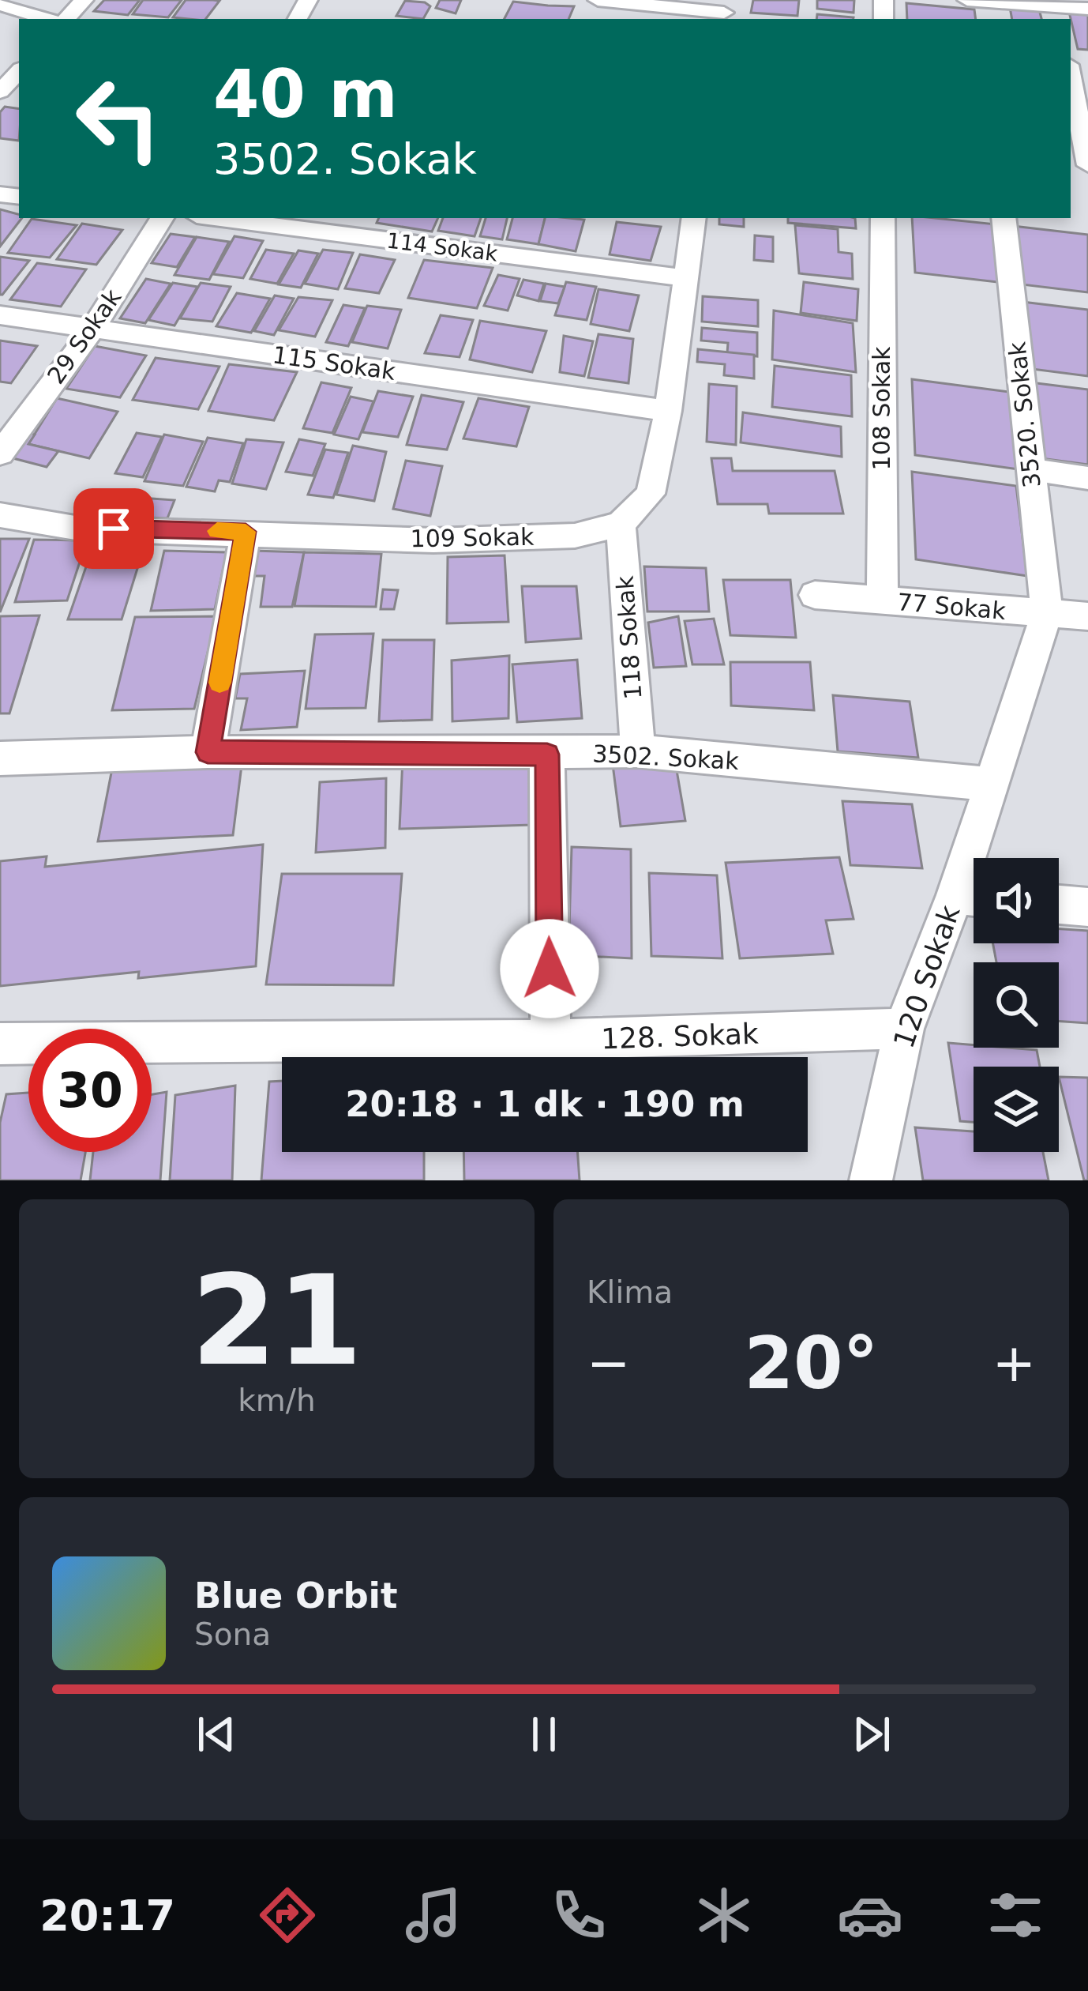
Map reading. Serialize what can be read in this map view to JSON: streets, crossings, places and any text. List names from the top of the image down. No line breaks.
{"streets":{"street":["114 Sokak","29 Sokak","115 Sokak","108 Sokak","3520. Sokak","109 Sokak","77 Sokak","118 Sokak","3502. Sokak","120 Sokak","128. Sokak"]},"crossings":[["29 Sokak","115 Sokak"],["108 Sokak","77 Sokak"],["3520. Sokak","77 Sokak"],["3520. Sokak","120 Sokak"],["109 Sokak","118 Sokak"],["77 Sokak","120 Sokak"],["118 Sokak","3502. Sokak"],["3502. Sokak","120 Sokak"],["120 Sokak","128. Sokak"]],"page":{"turn":["40 m","3502. Sokak"],"limit":"30","trip":"20:18 · 1 dk · 190 m","tile":[["21","km/h"],"Klima"],"heat":["−","20°","+"],"song":["Blue Orbit","Sona"],"tabs":"20:17"}}
